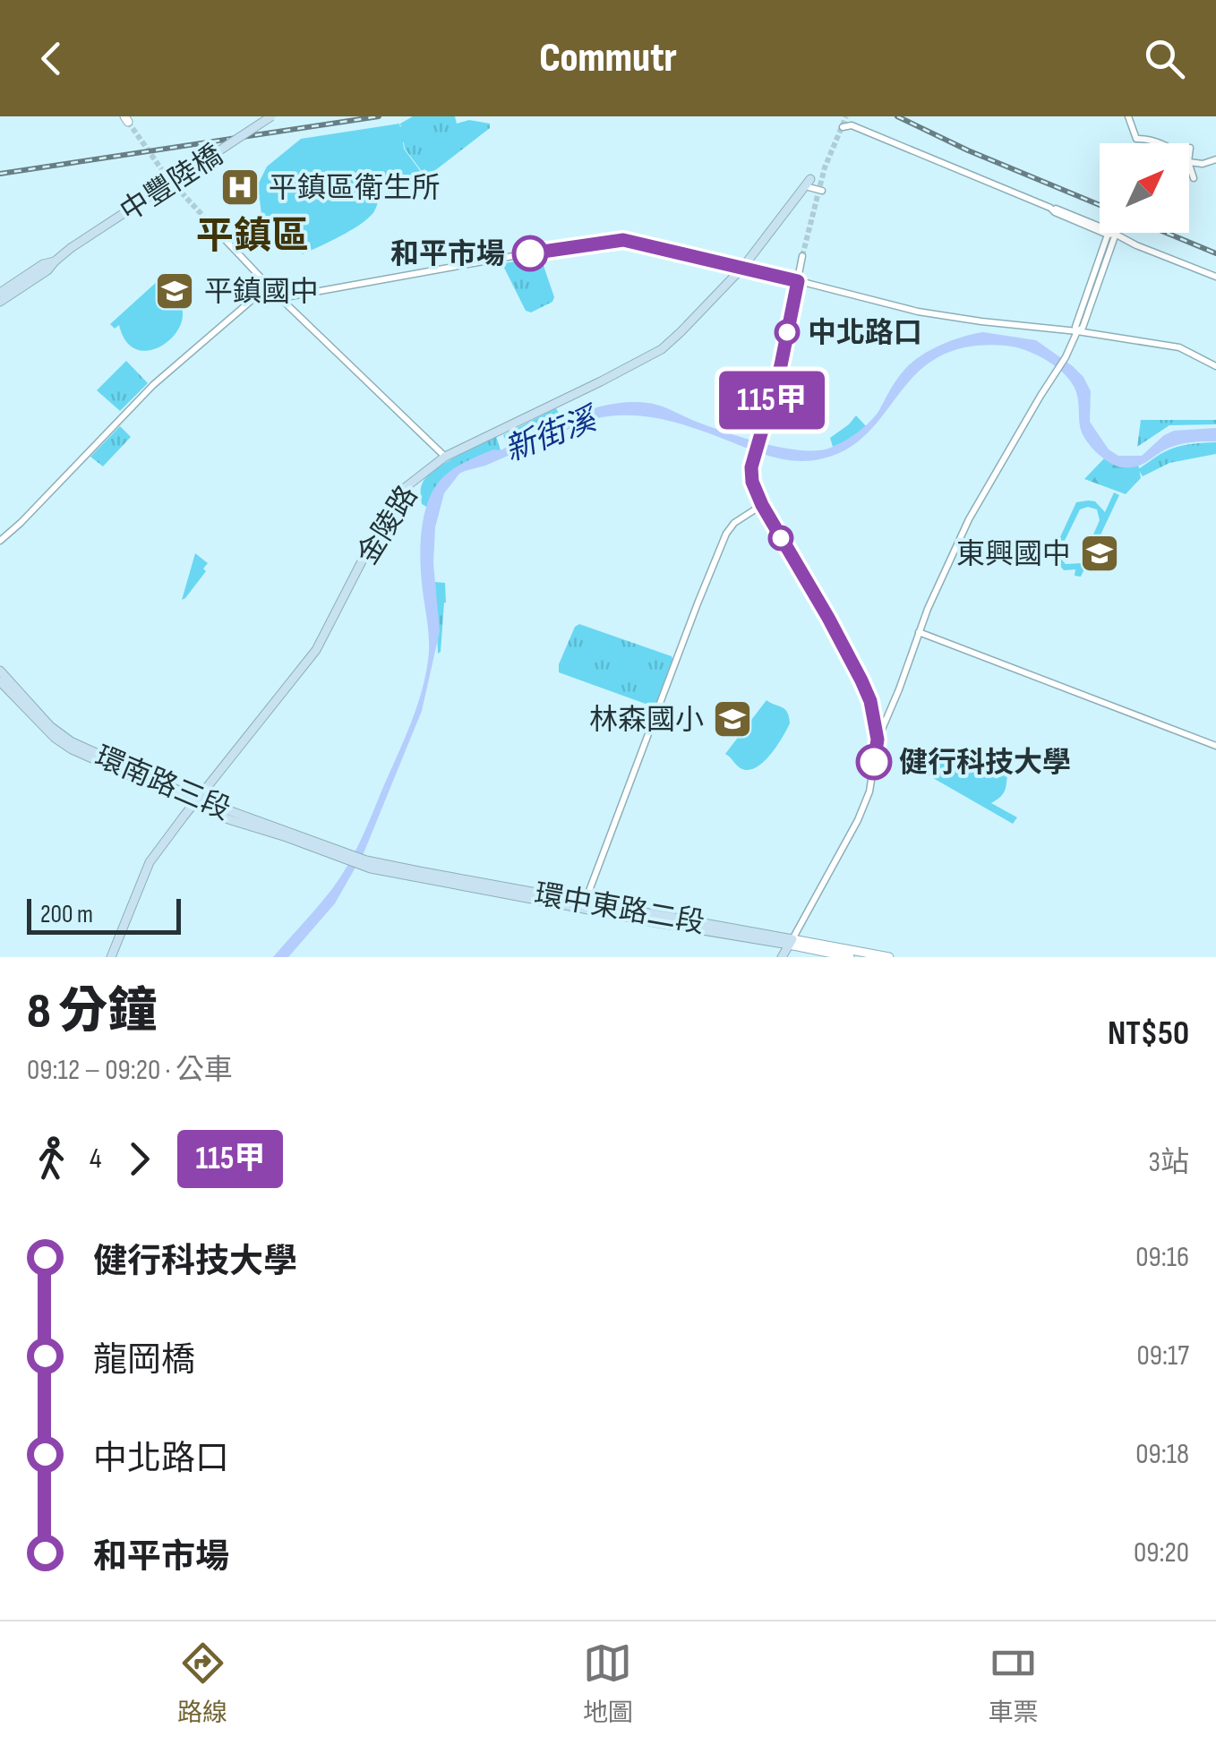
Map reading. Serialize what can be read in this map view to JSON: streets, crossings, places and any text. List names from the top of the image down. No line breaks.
{"streets":{"main road":["中豐陸橋","金陵路","環南路三段","環中東路二段"]},"crossings":[["金陵路","環南路三段"],["環南路三段","環中東路二段"]],"districts":["平鎮區"],"water":["新街溪"],"places":{"hospital":["平鎮區衛生所"],"other":["和平市場","中北路口","健行科技大學"],"school or university":["平鎮國中","東興國中","林森國小"]},"lines":["bus line 115甲"],"scale_bar":"200 m","north":"top right","page":{"header":"Commutr","on_map":"115甲","scale":"200 m","heading":["8 分鐘","09:12 – 09:20 · 公車","NT$50"],"legs":["4","115甲","3站"],"list":[{"name":"健行科技大學","value":"09:16"},{"name":"龍岡橋","value":"09:17"},{"name":"中北路口","value":"09:18"},{"name":"和平市場","value":"09:20"}],"tabs":["路線","地圖","車票"]}}
